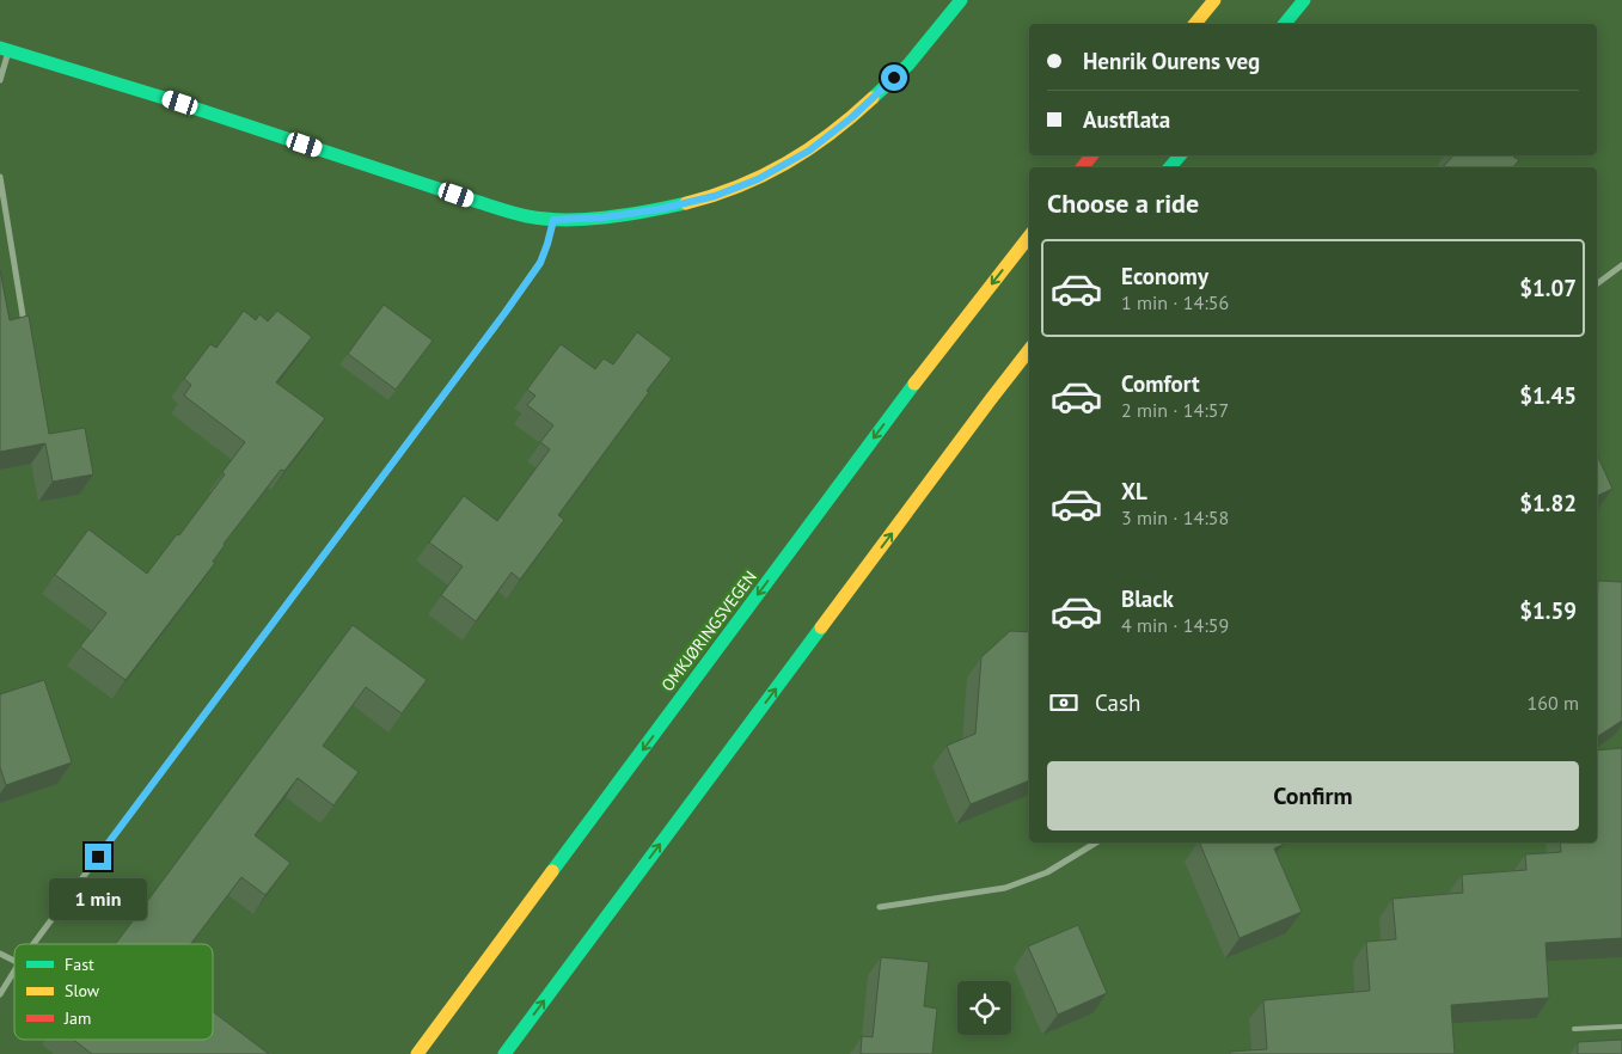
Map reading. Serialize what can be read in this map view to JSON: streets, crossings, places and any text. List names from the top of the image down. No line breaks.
{"streets":{"main road":["OMKJØRINGSVEGEN"]},"legend":["Fast","Slow","Jam"],"page":{"banner":["Henrik Ourens veg","Austflata"],"heading":"Choose a ride","list":[{"name":"Economy","note":"1 min · 14:56","value":"$1.07"},{"name":"Comfort","note":"2 min · 14:57","value":"$1.45"},{"name":"XL","note":"3 min · 14:58","value":"$1.82"},{"name":"Black","note":"4 min · 14:59","value":"$1.59"}],"pay":["Cash","160 m"],"buttons":"Confirm","bubble":"1 min"}}
